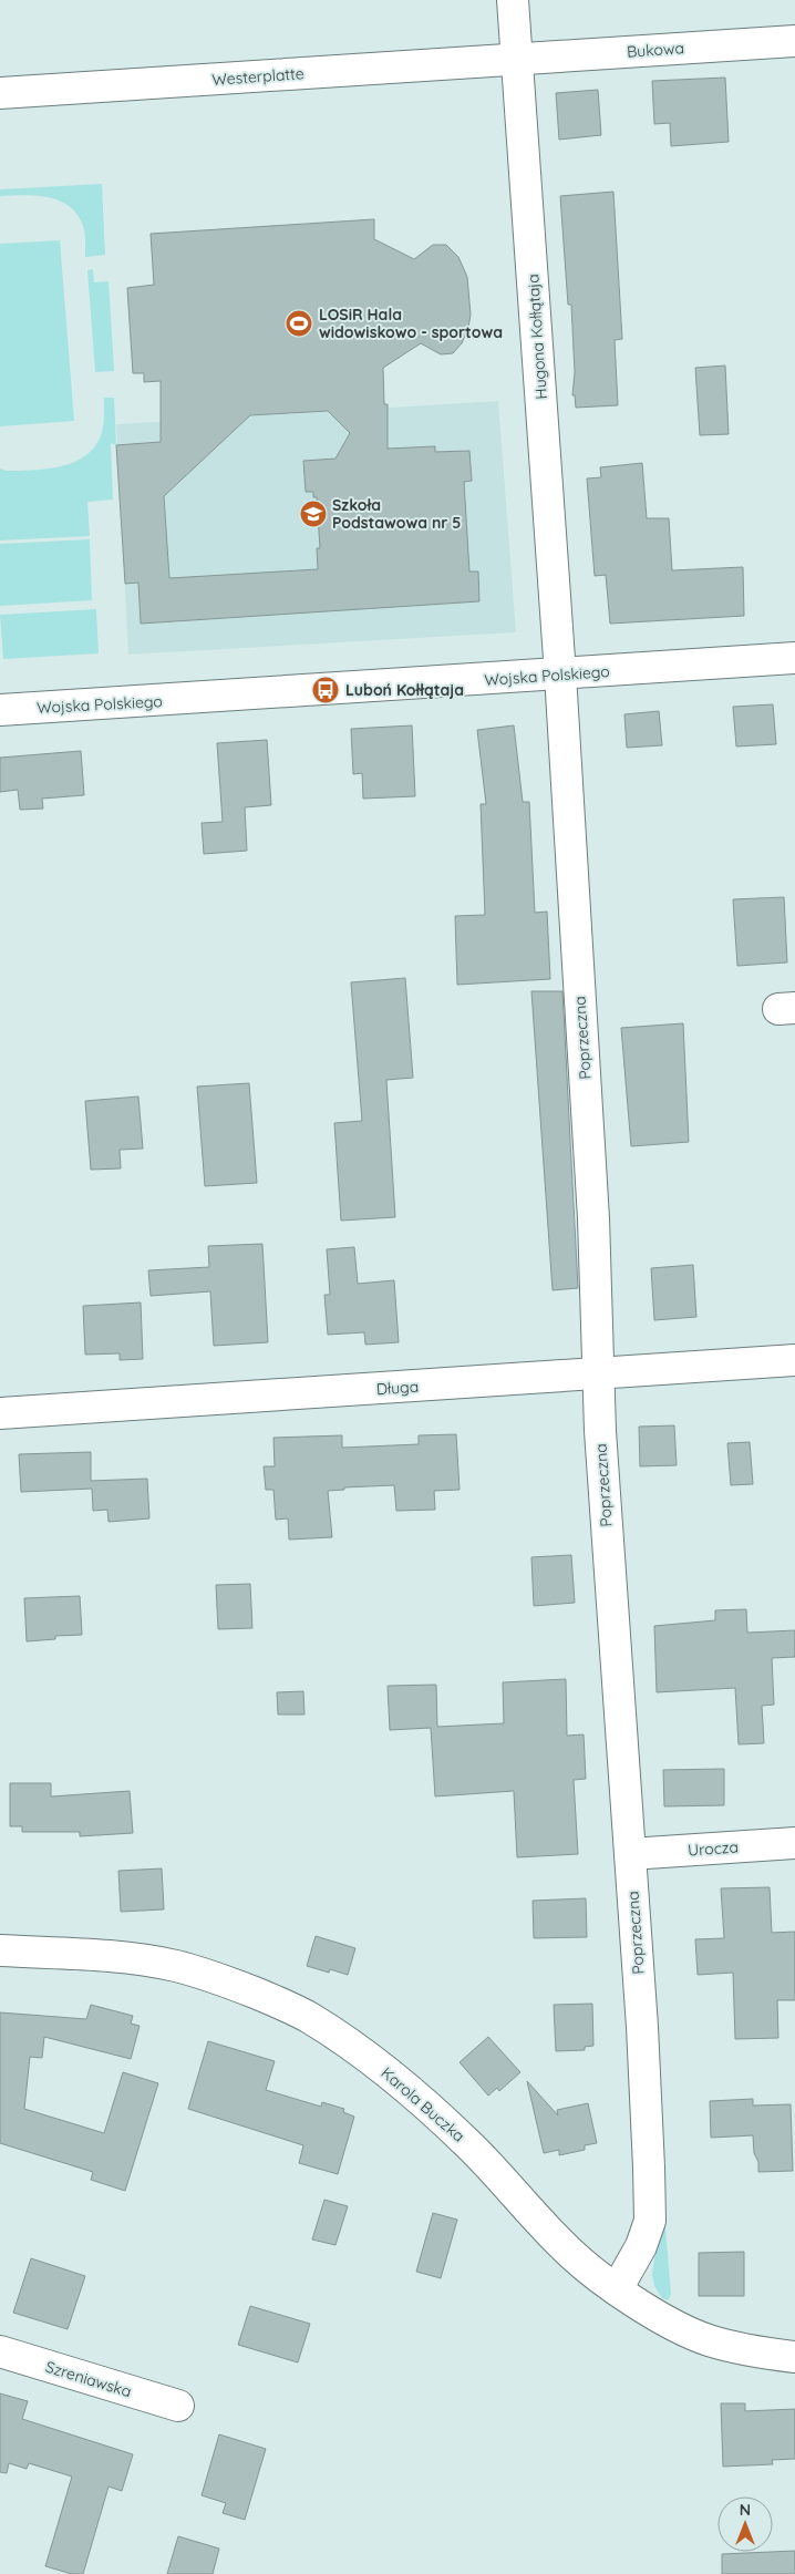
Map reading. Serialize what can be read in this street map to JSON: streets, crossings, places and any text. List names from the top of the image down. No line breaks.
{"streets":{"street":["Bukowa","Westerplatte","Hugona Kołłątaja","Wojska Polskiego","Poprzeczna","Długa","Urocza","Karola Buczka","Szreniawska"]},"crossings":[["Bukowa","Westerplatte"],["Bukowa","Hugona Kołłątaja"],["Westerplatte","Hugona Kołłątaja"],["Hugona Kołłątaja","Wojska Polskiego"],["Hugona Kołłątaja","Poprzeczna"],["Wojska Polskiego","Poprzeczna"],["Poprzeczna","Długa"],["Poprzeczna","Urocza"],["Poprzeczna","Karola Buczka"]],"places":{"sports":["LOSiR Hala widowiskowo - sportowa"],"school or university":["Szkoła Podstawowa nr 5"],"bus stop":["Luboń Kołłątaja"]},"north":"top"}
